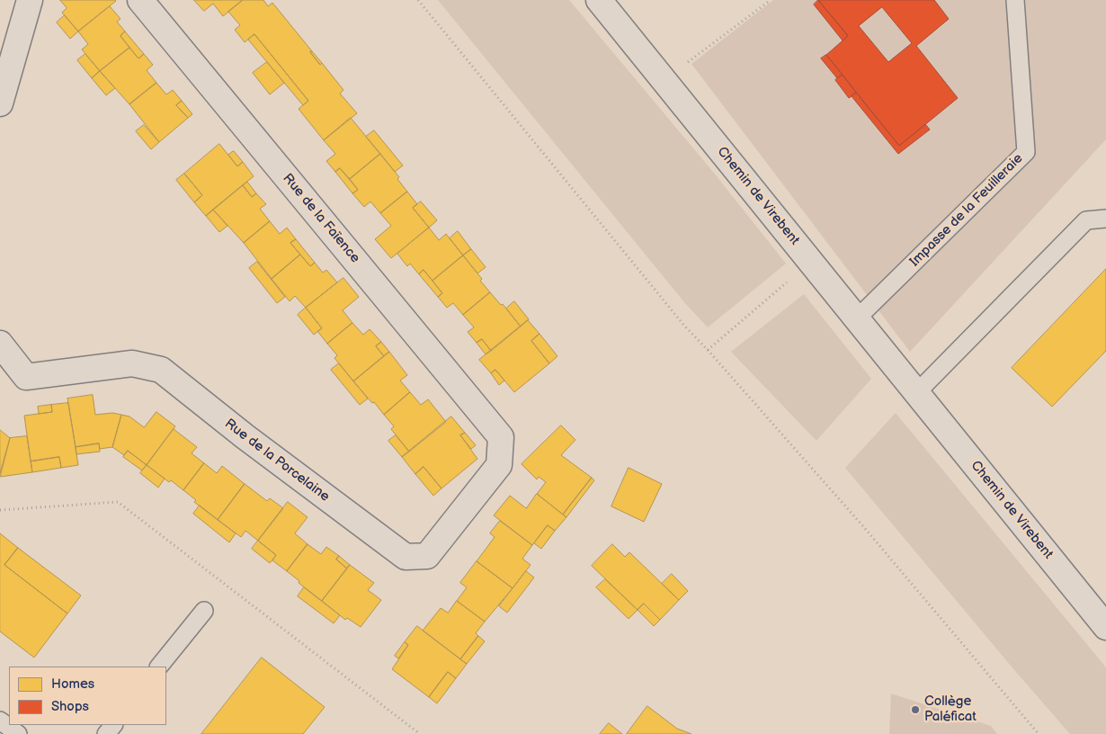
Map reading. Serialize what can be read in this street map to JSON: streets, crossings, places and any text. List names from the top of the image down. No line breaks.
{"streets":{"street":["Chemin de Virebent","Rue de la Faïence","Rue de la Porcelaine"],"lane":["Impasse de la Feuilleraie"]},"crossings":[["Chemin de Virebent","Impasse de la Feuilleraie"],["Rue de la Faïence","Rue de la Porcelaine"]],"places":["Collège Paléficat"],"legend":["Homes","Shops"]}
